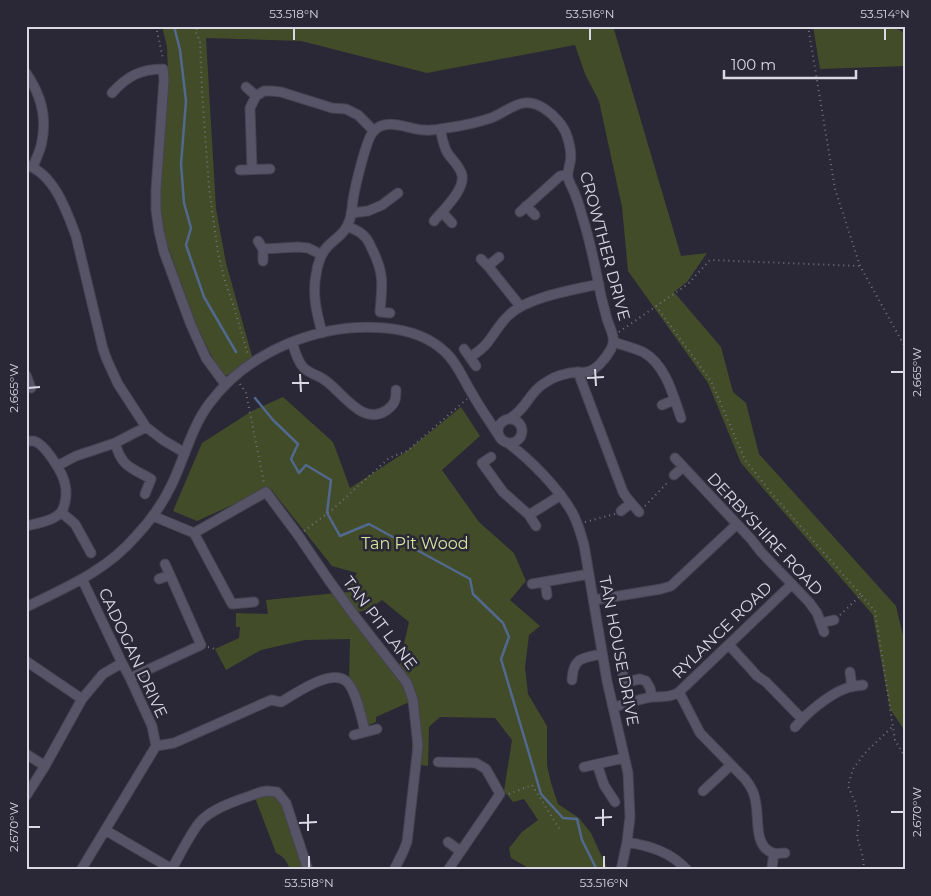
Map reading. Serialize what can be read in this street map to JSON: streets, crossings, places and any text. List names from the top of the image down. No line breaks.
{"streets":{"street":["CROWTHER DRIVE","DERBYSHIRE ROAD","TAN PIT LANE","RYLANCE ROAD","TAN HOUSE DRIVE","CADOGAN DRIVE"]},"crossings":[["CROWTHER DRIVE","TAN HOUSE DRIVE"],["DERBYSHIRE ROAD","RYLANCE ROAD"],["RYLANCE ROAD","TAN HOUSE DRIVE"]],"parks":["Tan Pit Wood"],"scale_bar":"100 m","coordinates":["53.518°N","53.516°N","53.514°N","2.665°W","2.670°W"]}
